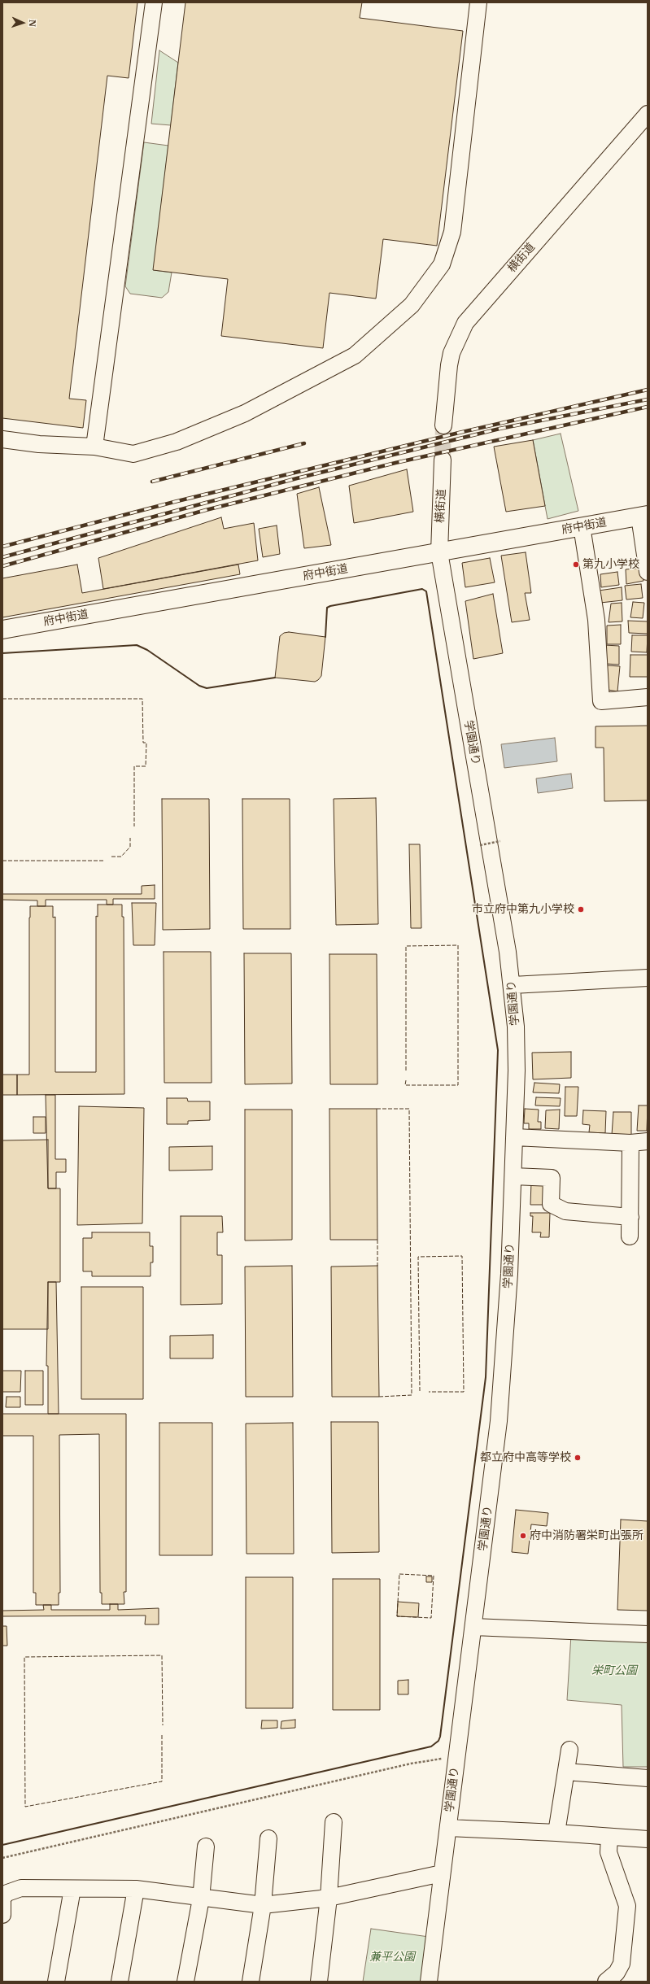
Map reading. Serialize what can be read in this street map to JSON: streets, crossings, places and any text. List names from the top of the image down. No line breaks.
{"streets":{"main road":["府中街道"],"street":["横街道","学園通り"]},"crossings":[["横街道","府中街道"],["横街道","学園通り"],["府中街道","学園通り"]],"parks":["栄町公園","兼平公園"],"places":["第九小学校","市立府中第九小学校","都立府中高等学校","府中消防署栄町出張所"],"north":"right"}
